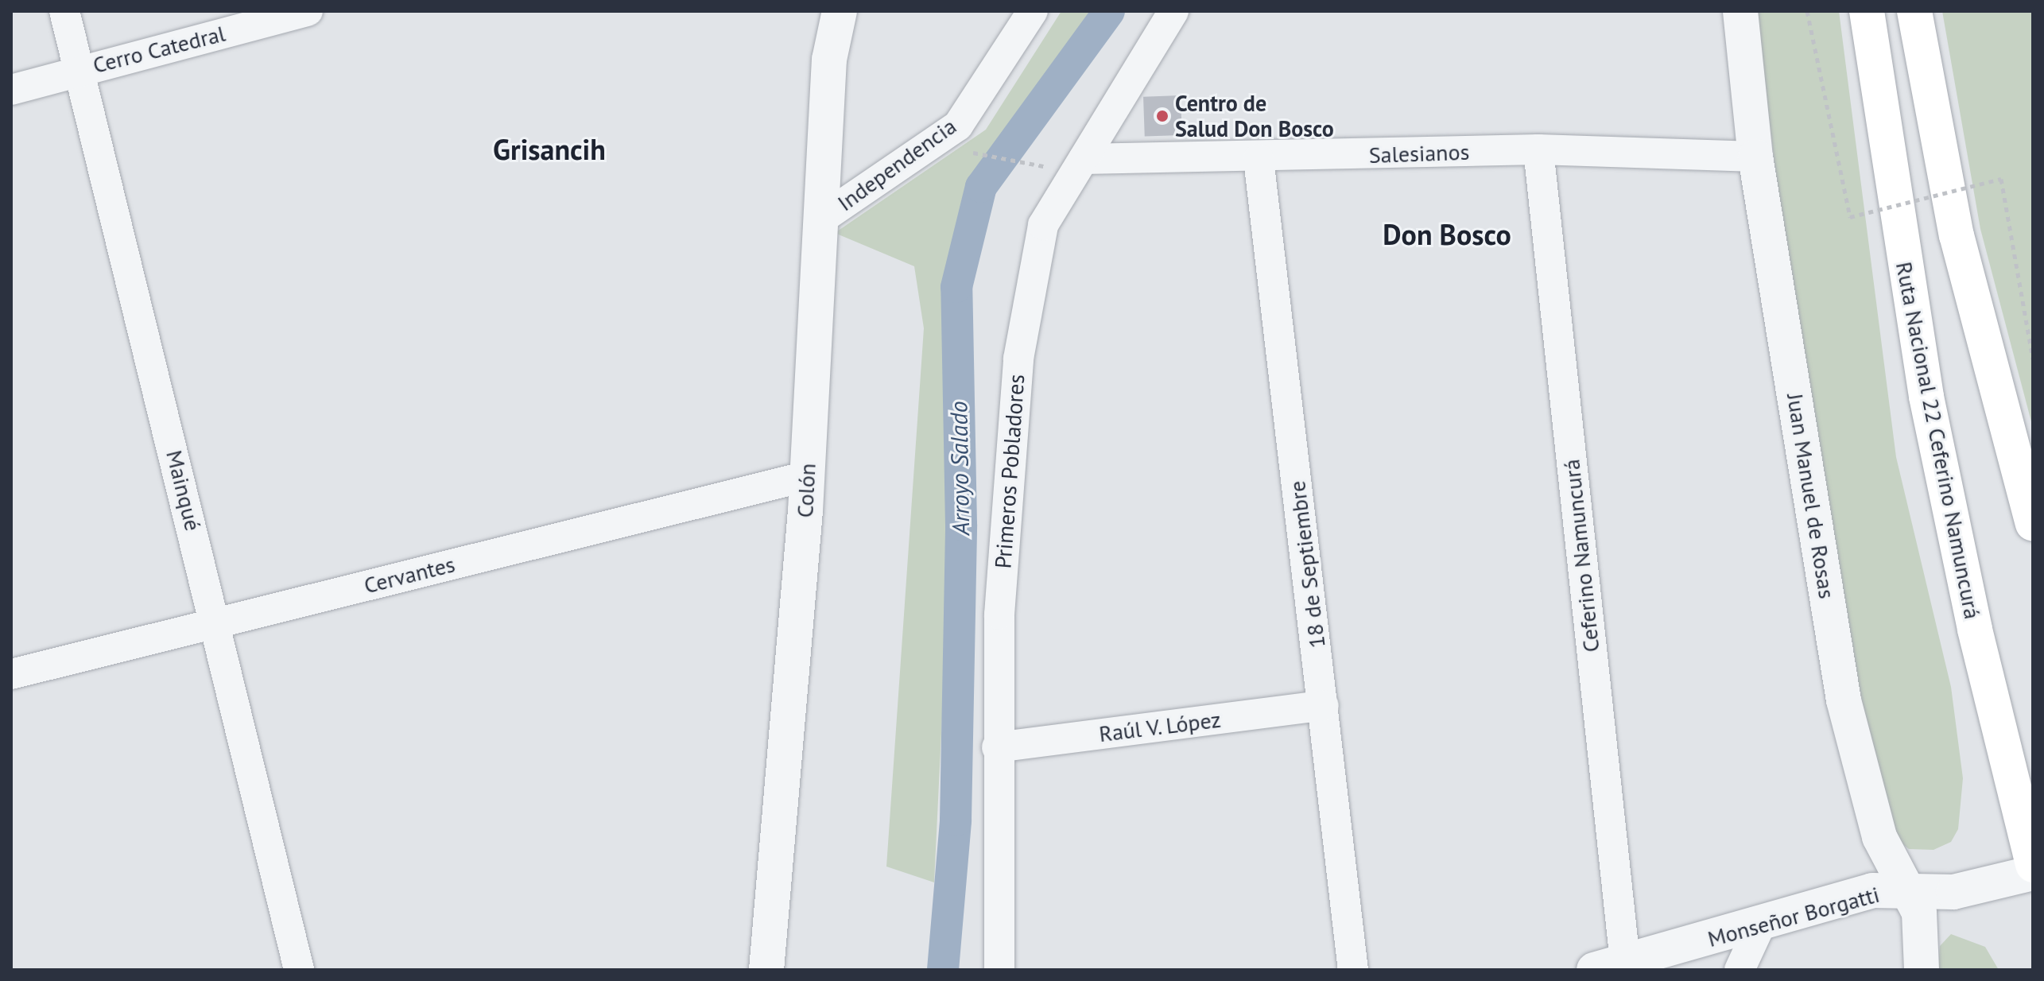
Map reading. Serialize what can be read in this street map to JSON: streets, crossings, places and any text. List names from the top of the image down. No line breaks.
{"streets":{"highway":["Ruta Nacional 22 Ceferino Namuncurá"],"street":["Cerro Catedral","Salesianos","Independencia","Primeros Pobladores","Mainqué","Colón","Juan Manuel de Rosas","Ceferino Namuncurá","18 de Septiembre","Cervantes","Raúl V. López","Monseñor Borgatti"]},"crossings":[["Cerro Catedral","Mainqué"],["Salesianos","Primeros Pobladores"],["Salesianos","Juan Manuel de Rosas"],["Salesianos","Ceferino Namuncurá"],["Salesianos","18 de Septiembre"],["Independencia","Colón"],["Primeros Pobladores","Raúl V. López"],["Mainqué","Cervantes"],["Colón","Cervantes"],["Juan Manuel de Rosas","Monseñor Borgatti"],["Ceferino Namuncurá","Monseñor Borgatti"],["18 de Septiembre","Raúl V. López"]],"districts":["Grisancih","Don Bosco"],"water":["Arroyo Salado"],"places":["Centro de Salud Don Bosco"]}
